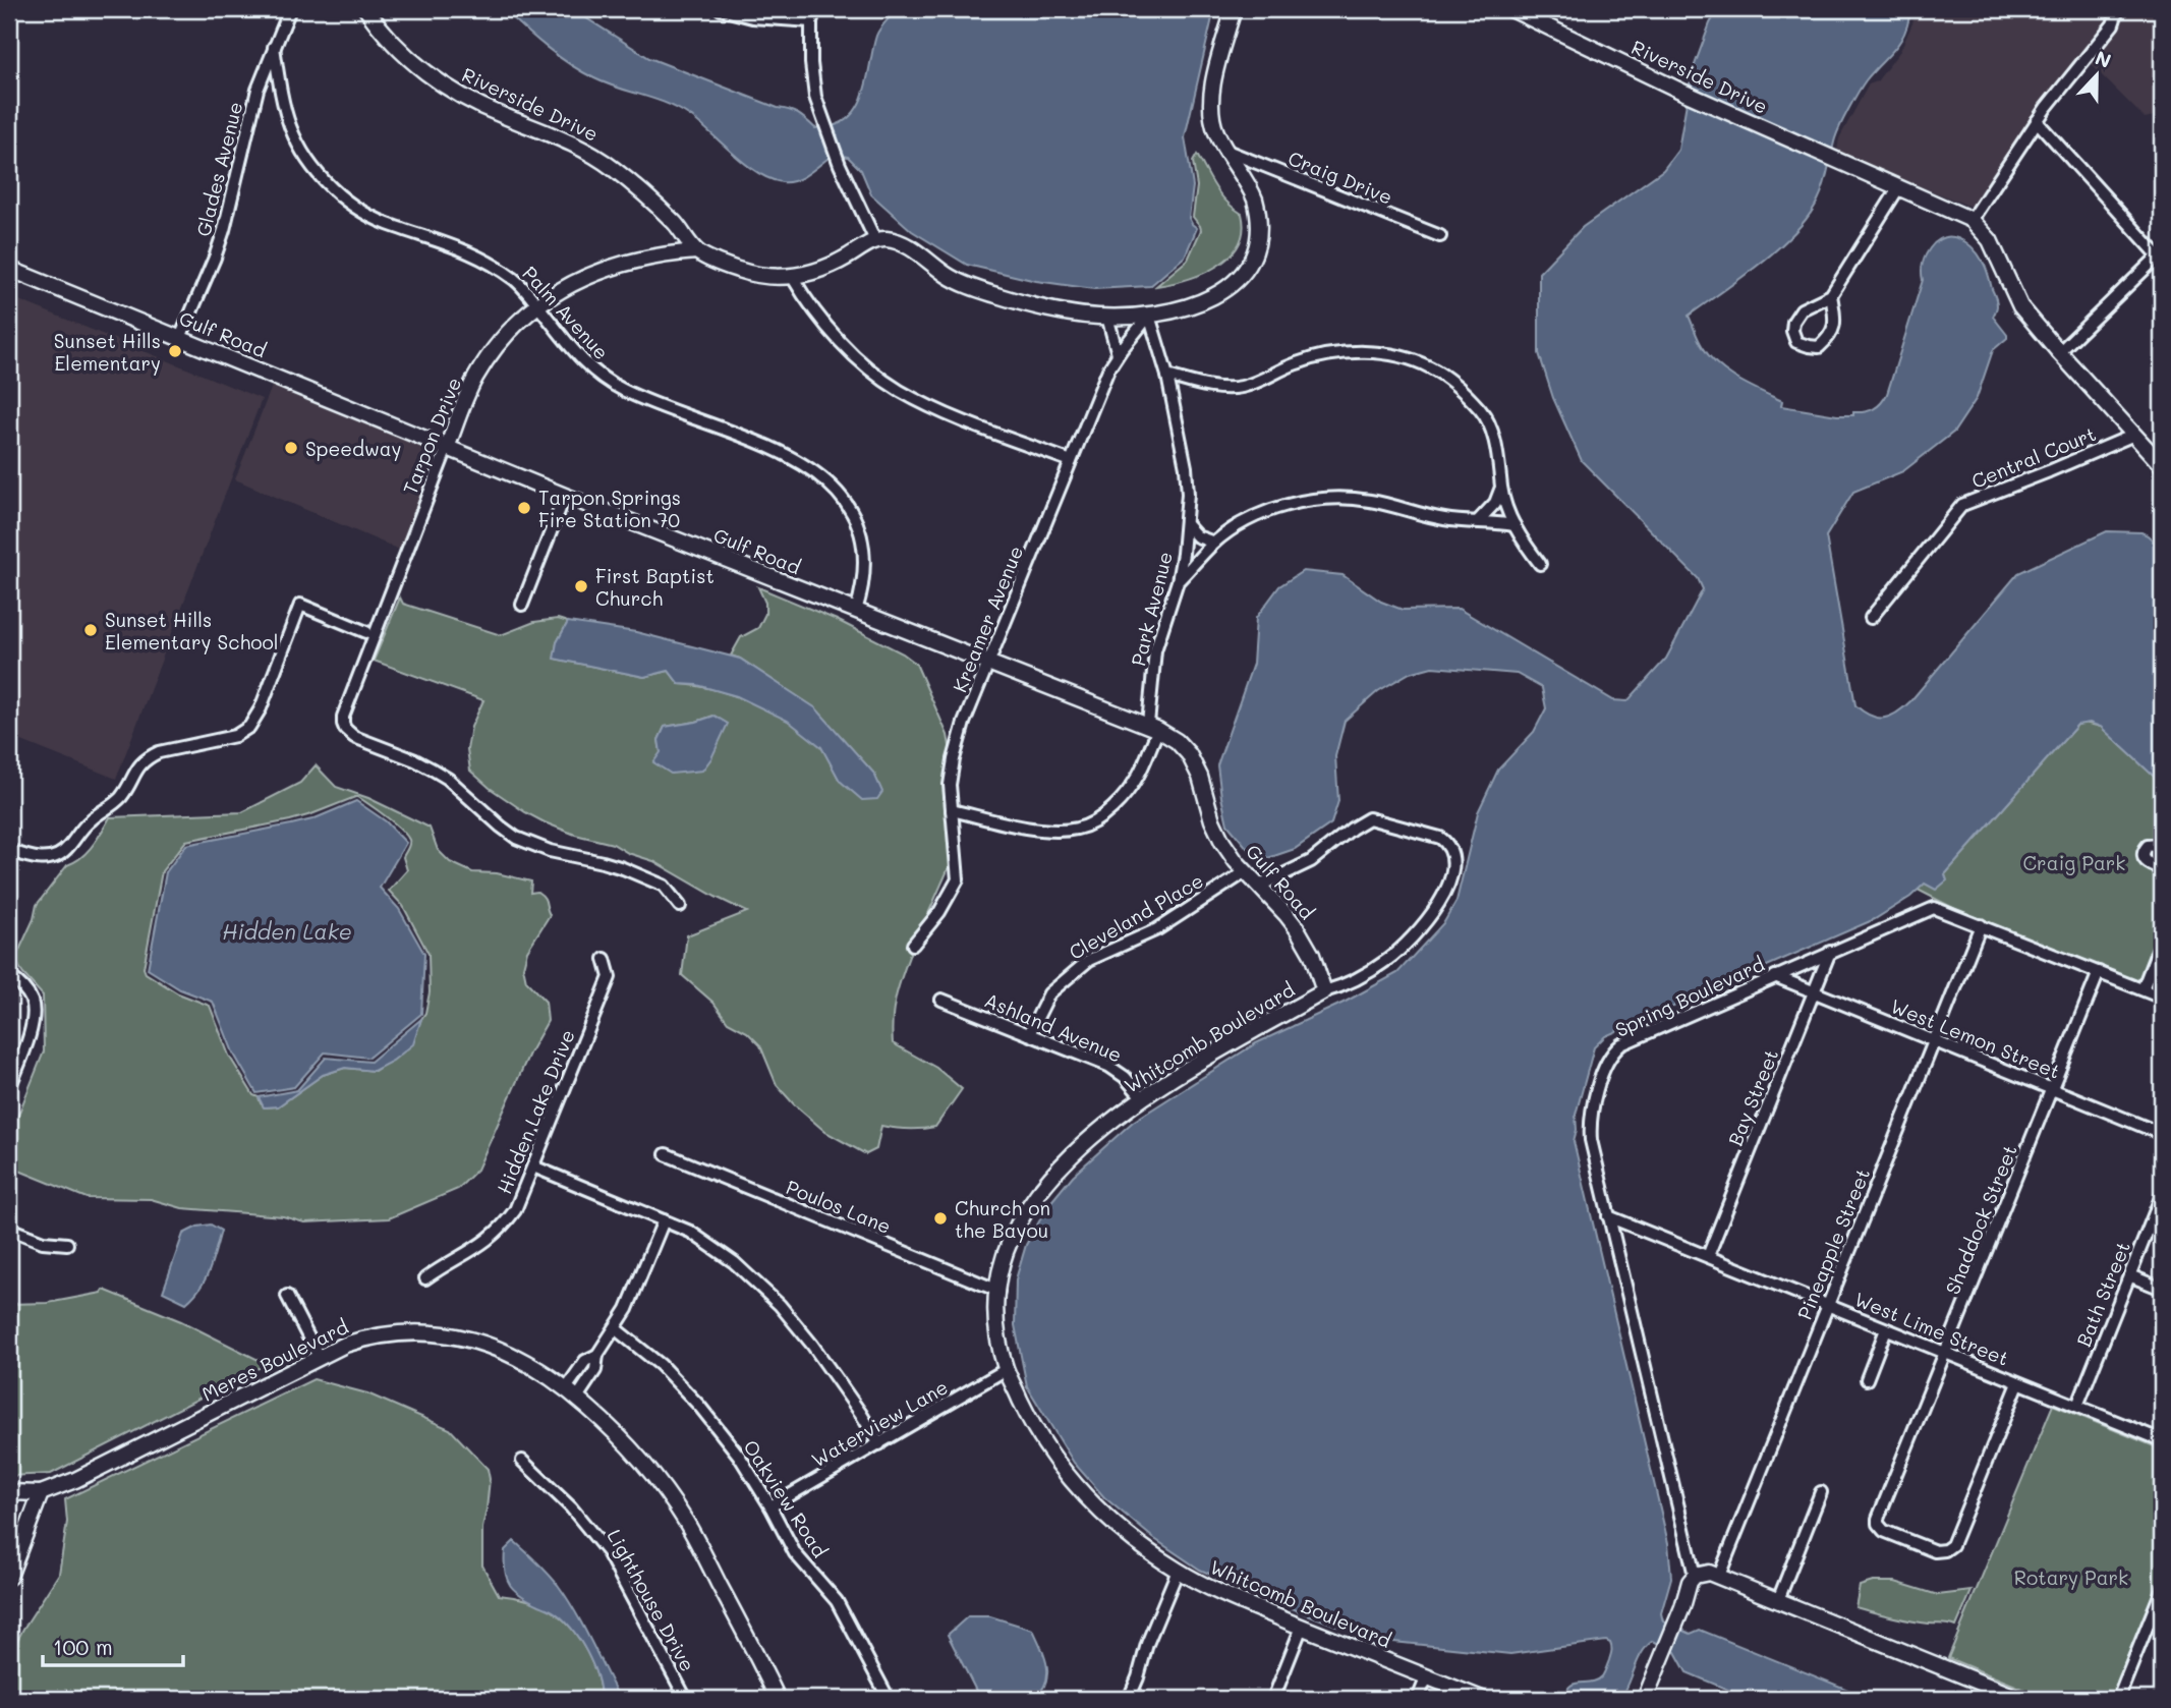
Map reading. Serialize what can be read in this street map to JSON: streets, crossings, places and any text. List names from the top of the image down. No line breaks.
{"streets":{"street":["Riverside Drive","Glades Avenue","Craig Drive","Palm Avenue","Gulf Road","Tarpon Drive","Central Court","Park Avenue","Kreamer Avenue","Cleveland Place","Spring Boulevard","Ashland Avenue","Whitcomb Boulevard","West Lemon Street","Bay Street","Hidden Lake Drive","Poulos Lane","Shaddock Street","Pineapple Street","Bath Street","West Lime Street","Meres Boulevard","Waterview Lane","Oakview Road","Lighthouse Drive"]},"crossings":[["Riverside Drive","Tarpon Drive"],["Glades Avenue","Palm Avenue"],["Glades Avenue","Gulf Road"],["Palm Avenue","Gulf Road"],["Palm Avenue","Tarpon Drive"],["Gulf Road","Tarpon Drive"],["Gulf Road","Park Avenue"],["Gulf Road","Kreamer Avenue"],["Gulf Road","Cleveland Place"],["Gulf Road","Whitcomb Boulevard"],["Park Avenue","Kreamer Avenue"],["Cleveland Place","Ashland Avenue"],["Spring Boulevard","West Lemon Street"],["Spring Boulevard","Bay Street"],["Spring Boulevard","Shaddock Street"],["Spring Boulevard","Pineapple Street"],["Spring Boulevard","West Lime Street"],["Ashland Avenue","Whitcomb Boulevard"],["Whitcomb Boulevard","Poulos Lane"],["Whitcomb Boulevard","Waterview Lane"],["West Lemon Street","Bay Street"],["West Lemon Street","Shaddock Street"],["West Lemon Street","Pineapple Street"],["Bay Street","West Lime Street"],["Shaddock Street","West Lime Street"],["Pineapple Street","West Lime Street"],["Bath Street","West Lime Street"],["Waterview Lane","Oakview Road"]],"water":["Hidden Lake"],"parks":["Craig Park","Rotary Park"],"places":["Sunset Hills Elementary","Speedway","Tarpon Springs Fire Station 70","First Baptist Church","Sunset Hills Elementary School","Church on the Bayou"],"scale_bar":"100 m","north":"top"}
